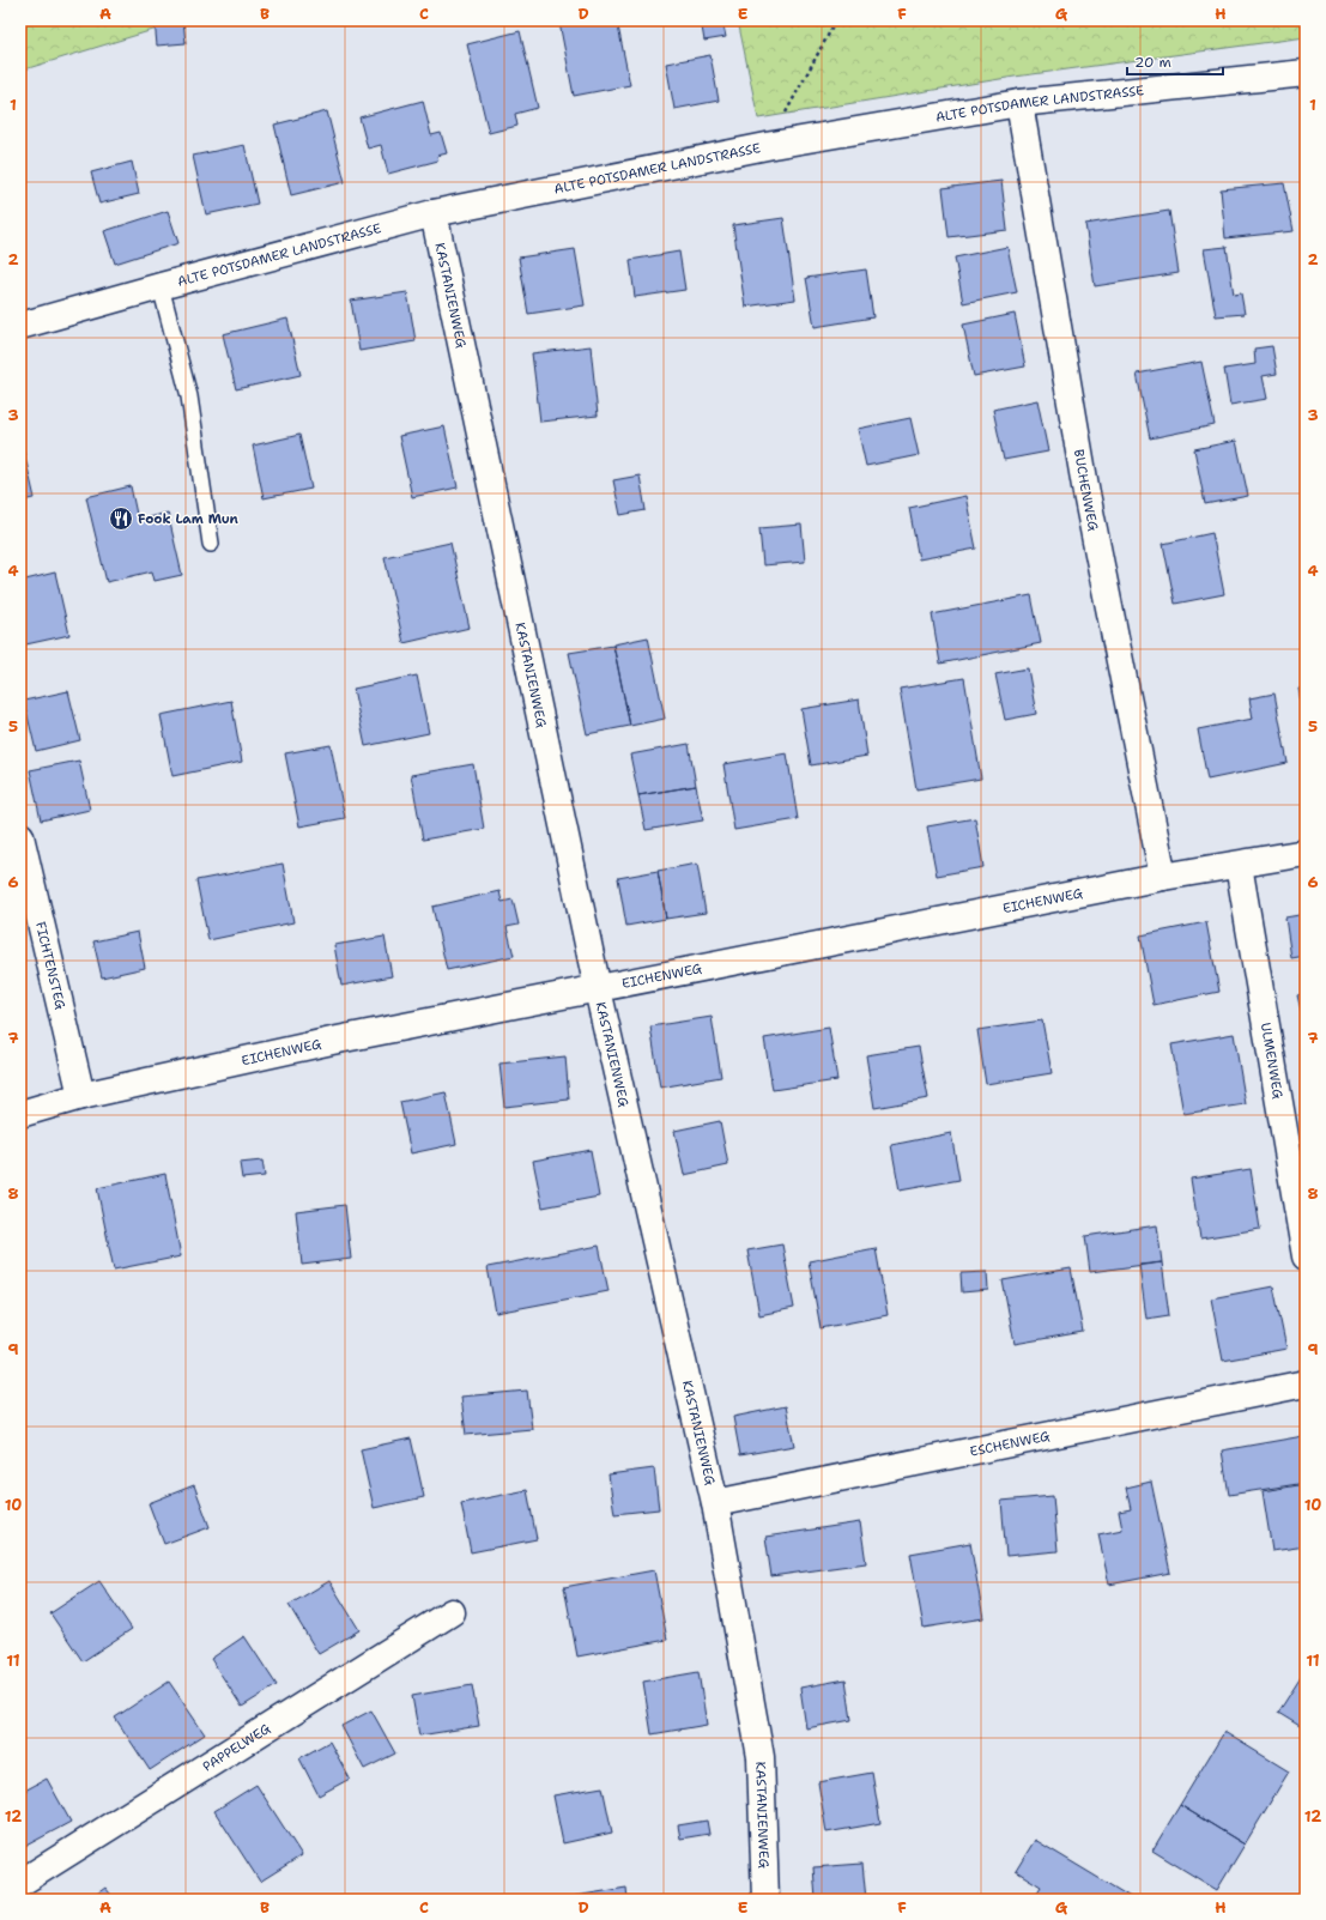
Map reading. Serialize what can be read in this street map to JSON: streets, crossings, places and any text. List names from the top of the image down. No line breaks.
{"streets":{"street":["ALTE POTSDAMER LANDSTRASSE","KASTANIENWEG","BUCHENWEG","EICHENWEG","FICHTENSTEG","ULMENWEG","ESCHENWEG","PAPPELWEG"]},"crossings":[["ALTE POTSDAMER LANDSTRASSE","KASTANIENWEG"],["ALTE POTSDAMER LANDSTRASSE","BUCHENWEG"],["KASTANIENWEG","EICHENWEG"],["KASTANIENWEG","ESCHENWEG"],["BUCHENWEG","EICHENWEG"],["EICHENWEG","FICHTENSTEG"],["EICHENWEG","ULMENWEG"]],"places":{"restaurant":["Fook Lam Mun"]},"scale_bar":"20 m","grid":{"columns":["A","B","C","D","E","F","G","H"],"rows":["1","2","3","4","5","6","7","8","9","10","11","12"]}}
